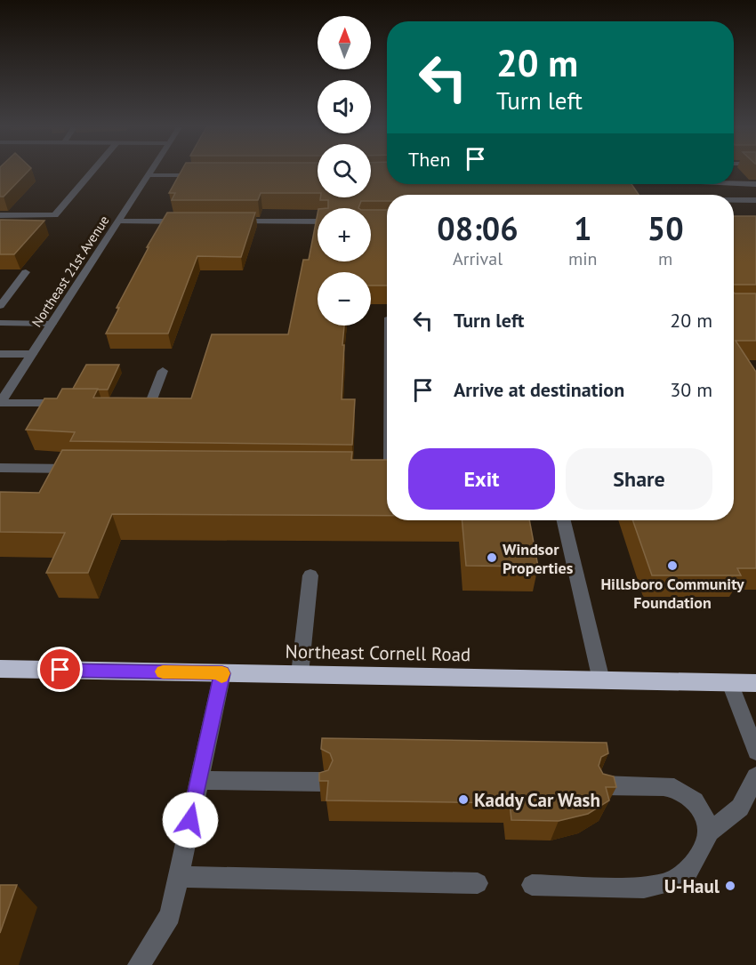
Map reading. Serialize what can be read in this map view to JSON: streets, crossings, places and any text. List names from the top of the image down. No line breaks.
{"streets":{"highway":["Northeast Cornell Road"],"street":["Northeast 21st Avenue"]},"places":["Windsor Properties","Hillsboro Community Foundation","Kaddy Car Wash","U-Haul"],"north":"top","page":{"map_buttons":["+","−"],"turn":["20 m","Turn left"],"then":"Then","eta":["08:06","Arrival","1","min","50","m"],"list":[{"name":"Turn left","value":"20 m"},{"name":"Arrive at destination","value":"30 m"}],"buttons":["Exit","Share"]}}
